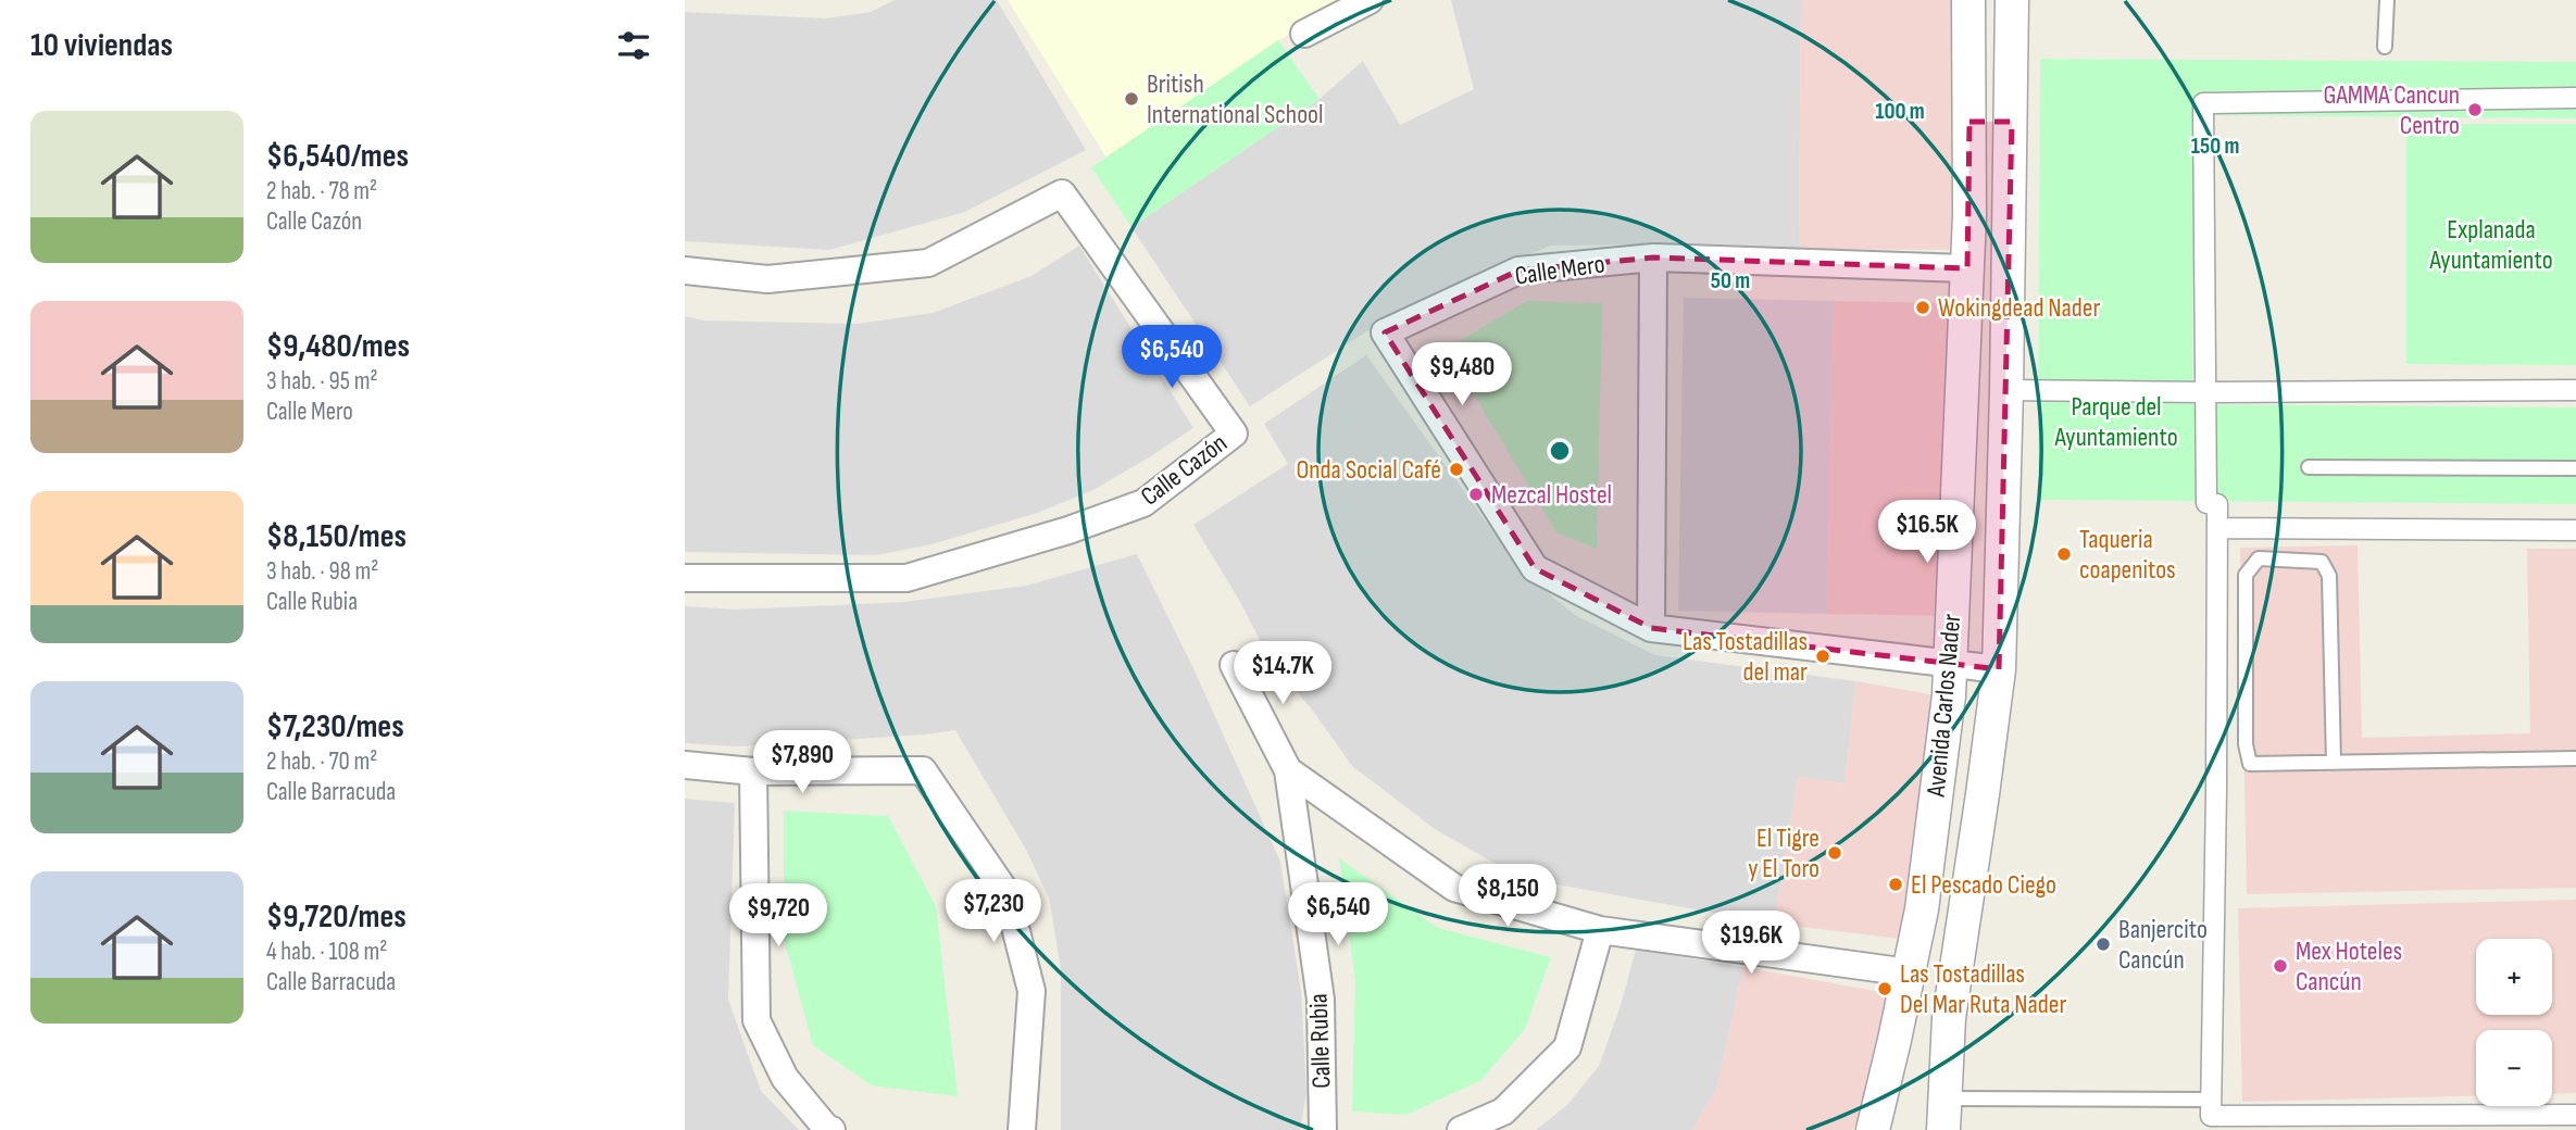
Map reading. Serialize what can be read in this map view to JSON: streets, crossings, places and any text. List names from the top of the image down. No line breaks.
{"streets":{"street":["Calle Mero","Calle Cazón","Avenida Carlos Nader","Calle Rubia"]},"crossings":[["Calle Mero","Avenida Carlos Nader"],["Avenida Carlos Nader","Calle Rubia"]],"parks":["Explanada Ayuntamiento","Parque del Ayuntamiento"],"places":["British International School","GAMMA Cancun Centro","Wokingdead Nader","Onda Social Café","Mezcal Hostel","Taqueria coapenitos","Las Tostadillas del mar","El Tigre y El Toro","El Pescado Ciego","Banjercito Cancún","Mex Hoteles Cancún","Las Tostadillas Del Mar Ruta Nader"],"page":{"heading":"10 viviendas","list":[{"name":"$6,540/mes","note":"2 hab. · 78 m² · Calle Cazón"},{"name":"$9,480/mes","note":"3 hab. · 95 m² · Calle Mero"},{"name":"$8,150/mes","note":"3 hab. · 98 m² · Calle Rubia"},{"name":"$7,230/mes","note":"2 hab. · 70 m² · Calle Barracuda"},{"name":"$9,720/mes","note":"4 hab. · 108 m² · Calle Barracuda"}],"price":["$6,540","$9,480","$16.5K","$14.7K","$7,890","$8,150","$7,230","$6,540","$9,720","$19.6K"],"map_buttons":["+","−"]},"rings":["100 m","150 m","50 m"]}
